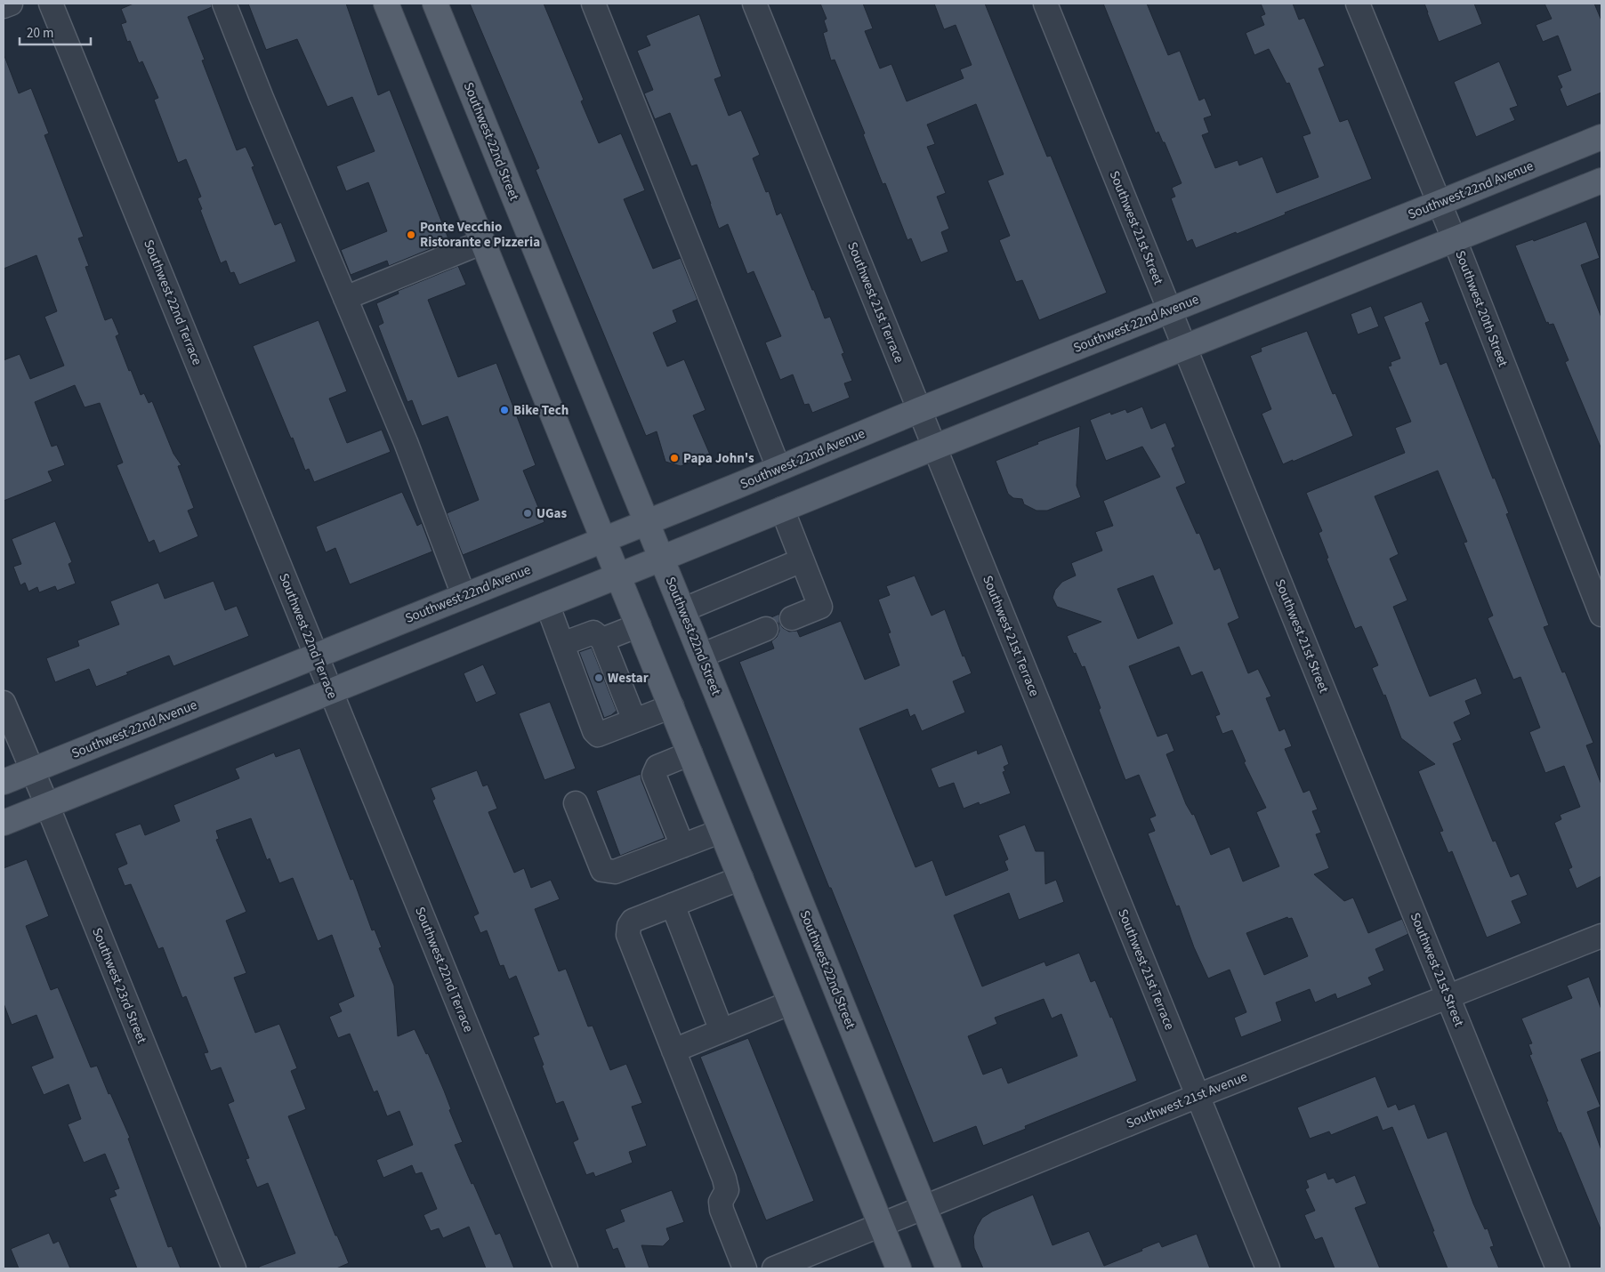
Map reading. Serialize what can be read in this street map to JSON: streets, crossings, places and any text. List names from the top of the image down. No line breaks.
{"streets":{"main road":["Southwest 22nd Street","Southwest 22nd Avenue"],"street":["Southwest 21st Street","Southwest 22nd Terrace","Southwest 21st Terrace","Southwest 20th Street","Southwest 23rd Street","Southwest 21st Avenue"]},"crossings":[["Southwest 22nd Street","Southwest 22nd Avenue"],["Southwest 22nd Street","Southwest 21st Avenue"],["Southwest 22nd Avenue","Southwest 21st Street"],["Southwest 22nd Avenue","Southwest 22nd Terrace"],["Southwest 22nd Avenue","Southwest 21st Terrace"],["Southwest 22nd Avenue","Southwest 20th Street"],["Southwest 22nd Avenue","Southwest 23rd Street"],["Southwest 21st Street","Southwest 21st Avenue"],["Southwest 21st Terrace","Southwest 21st Avenue"]],"places":["Ponte Vecchio Ristorante e Pizzeria","Bike Tech","Papa John's","UGas","Westar"],"scale_bar":"20 m"}
